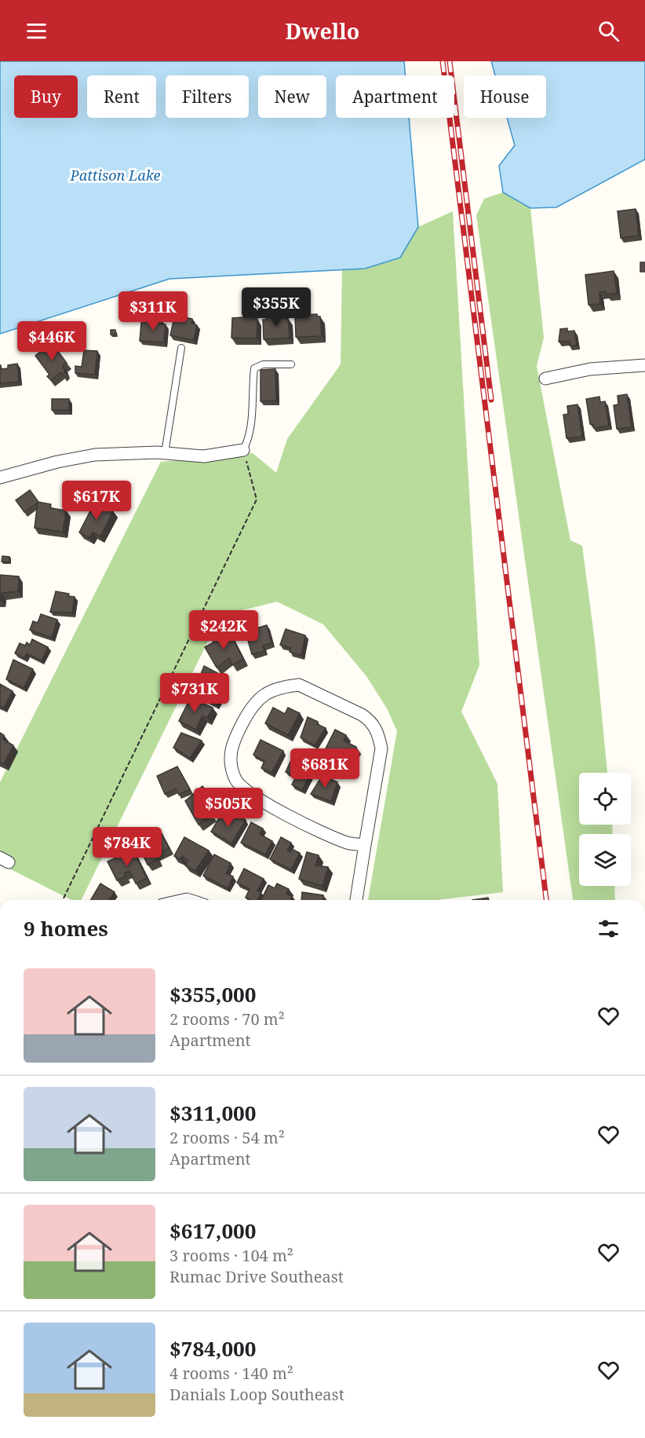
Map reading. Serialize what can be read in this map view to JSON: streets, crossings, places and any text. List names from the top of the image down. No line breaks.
{"water":["Pattison Lake"],"page":{"header":"Dwello","chip":["Buy","Rent","Filters","New","Apartment","House"],"price":["$355K","$311K","$446K","$617K","$242K","$731K","$681K","$505K","$784K"],"heading":"9 homes","list":[{"name":"$355,000","note":"2 rooms · 70 m² · Apartment"},{"name":"$311,000","note":"2 rooms · 54 m² · Apartment"},{"name":"$617,000","note":"3 rooms · 104 m² · Rumac Drive Southeast"},{"name":"$784,000","note":"4 rooms · 140 m² · Danials Loop Southeast"}]}}
